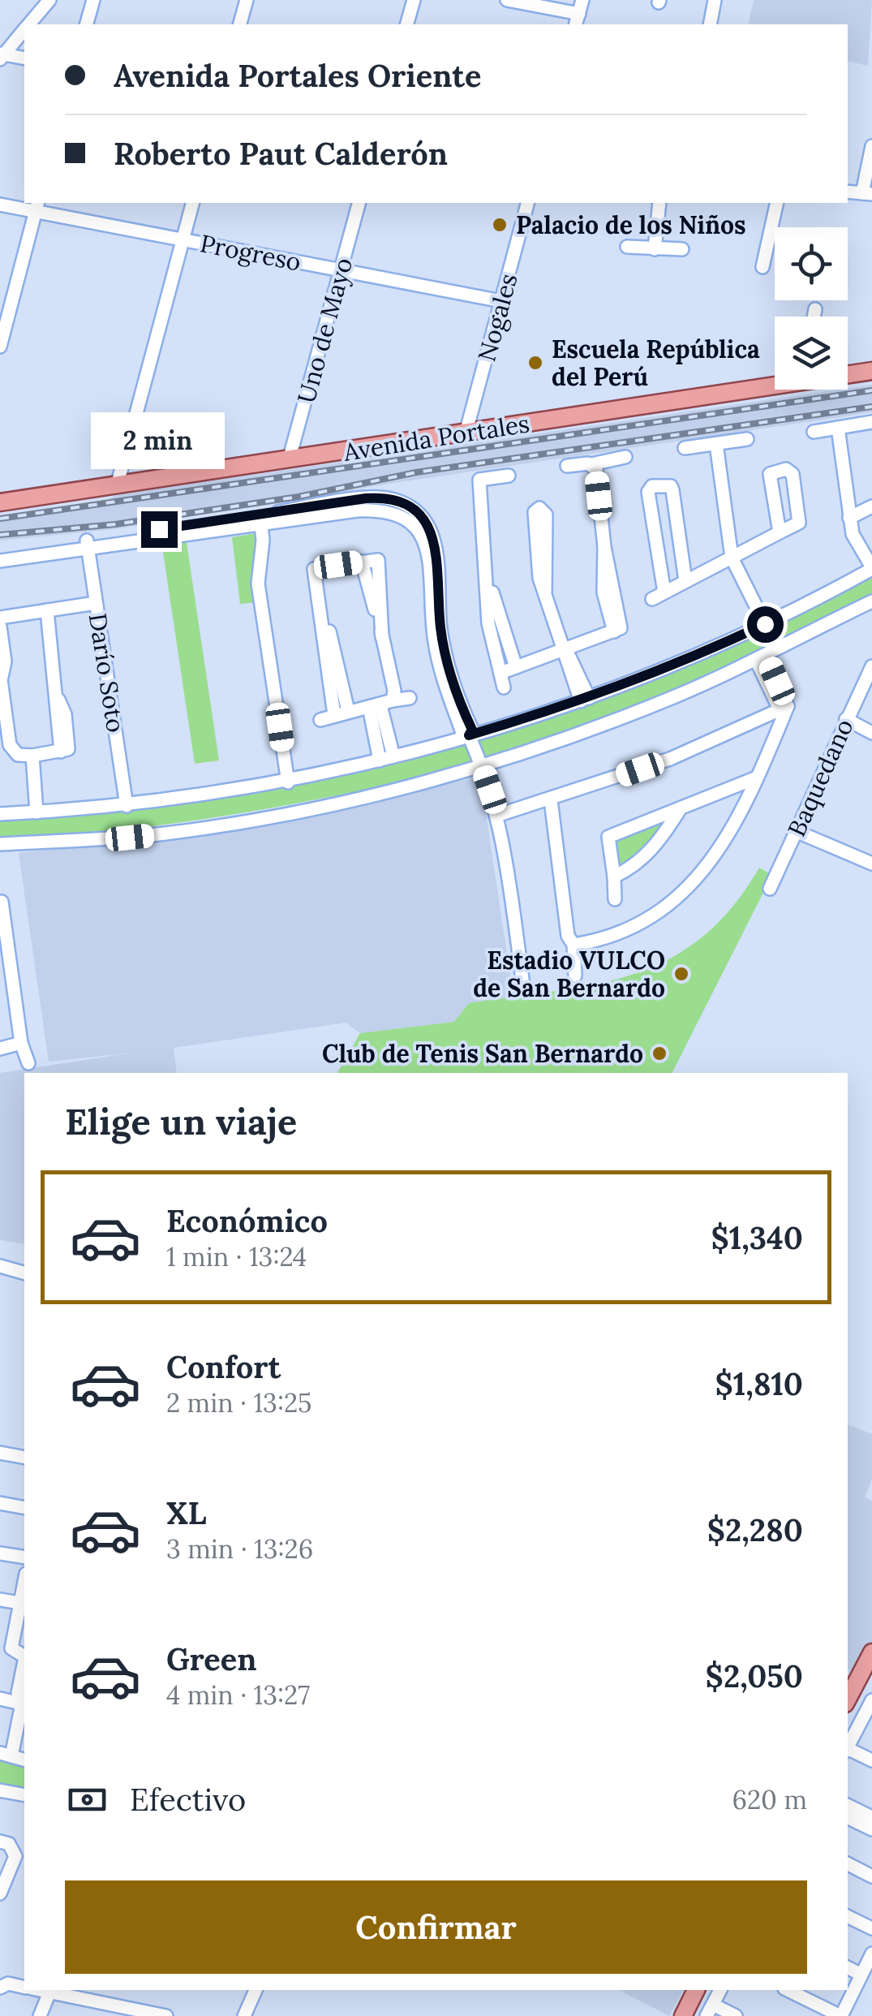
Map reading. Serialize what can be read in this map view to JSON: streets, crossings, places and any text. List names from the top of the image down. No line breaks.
{"streets":{"main road":["Avenida Portales"],"street":["Progreso","Nogales","Uno de Mayo","Darío Soto","Baquedano"]},"crossings":[["Progreso","Nogales"],["Progreso","Uno de Mayo"],["Nogales","Avenida Portales"],["Uno de Mayo","Avenida Portales"]],"places":["Palacio de los Niños","Escuela República del Perú","Estadio VULCO de San Bernardo","Club de Tenis San Bernardo"],"page":{"banner":["Avenida Portales Oriente","Roberto Paut Calderón"],"bubble":"2 min","heading":"Elige un viaje","list":[{"name":"Económico","note":"1 min · 13:24","value":"$1,340"},{"name":"Confort","note":"2 min · 13:25","value":"$1,810"},{"name":"XL","note":"3 min · 13:26","value":"$2,280"},{"name":"Green","note":"4 min · 13:27","value":"$2,050"}],"pay":["Efectivo","620 m"],"buttons":"Confirmar"}}
